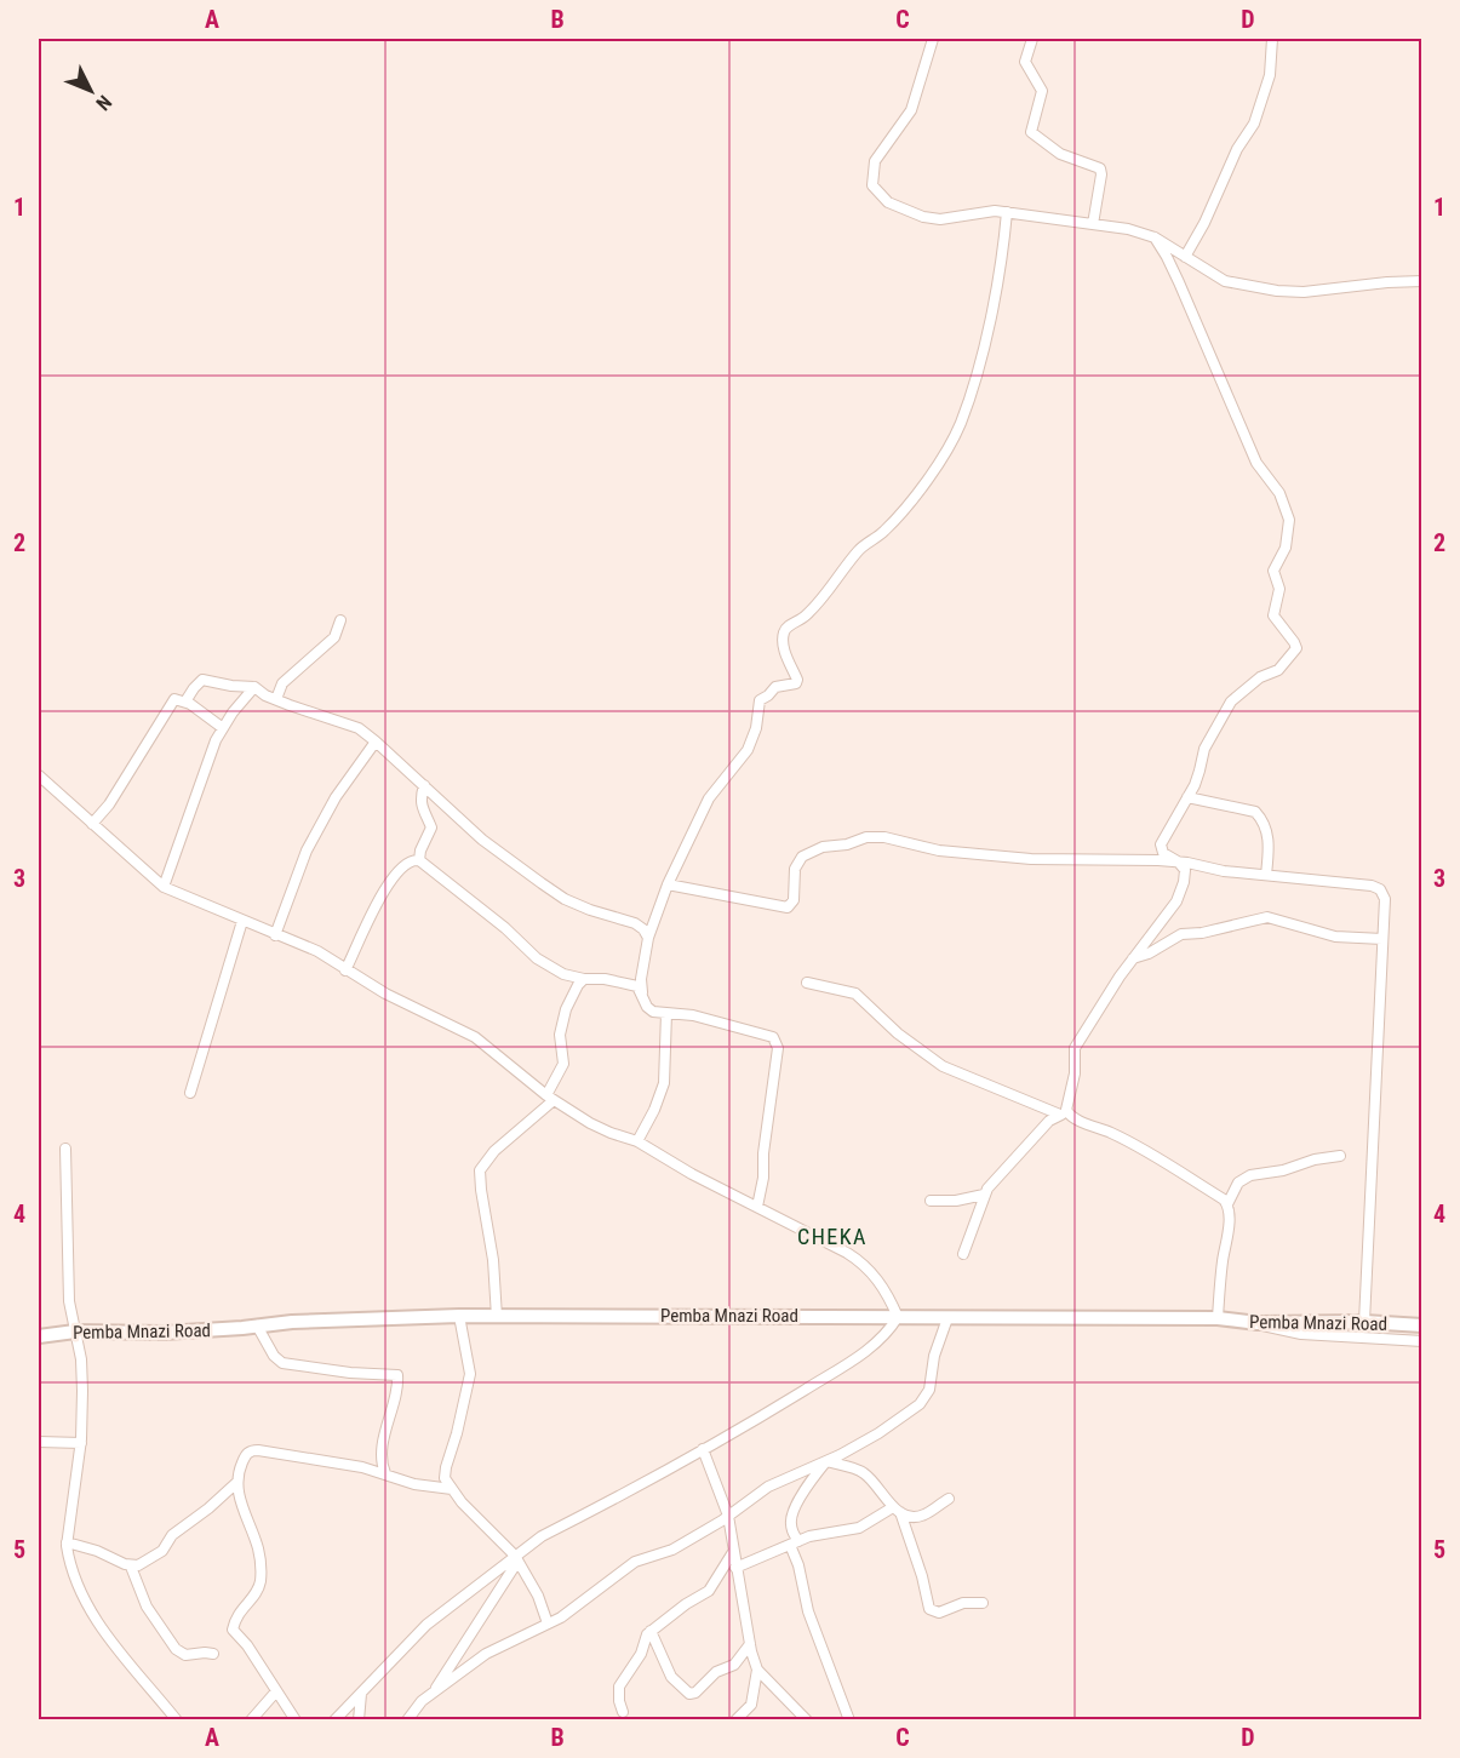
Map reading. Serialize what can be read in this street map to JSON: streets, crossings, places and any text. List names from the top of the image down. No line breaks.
{"streets":{"main road":["Pemba Mnazi Road"]},"districts":["CHEKA"],"north":"bottom right","grid":{"columns":["A","B","C","D"],"rows":["1","2","3","4","5"]}}
